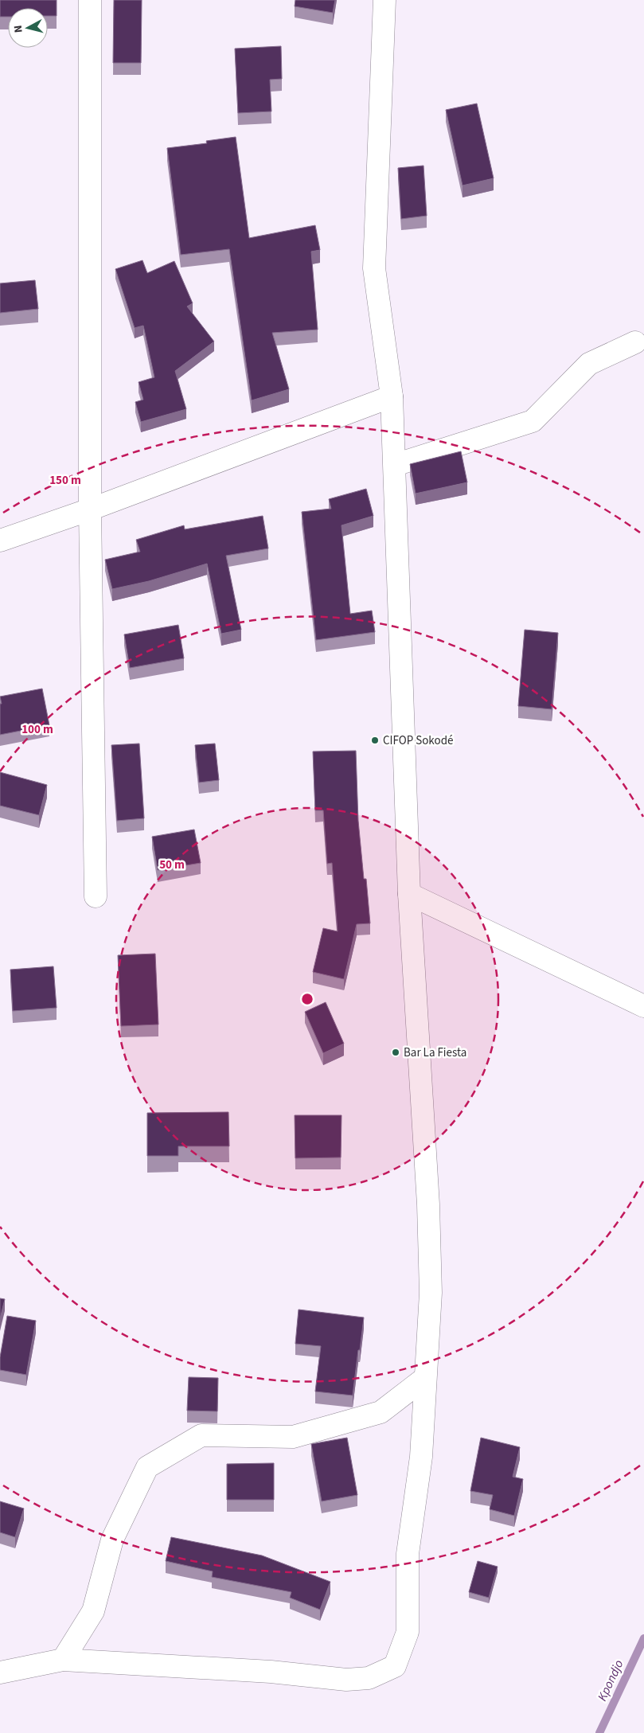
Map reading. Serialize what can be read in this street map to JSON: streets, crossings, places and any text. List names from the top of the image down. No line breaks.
{"water":["Kpondjo"],"places":["CIFOP Sokodé","Bar La Fiesta"],"north":"left","rings":["150 m","100 m","50 m"]}
